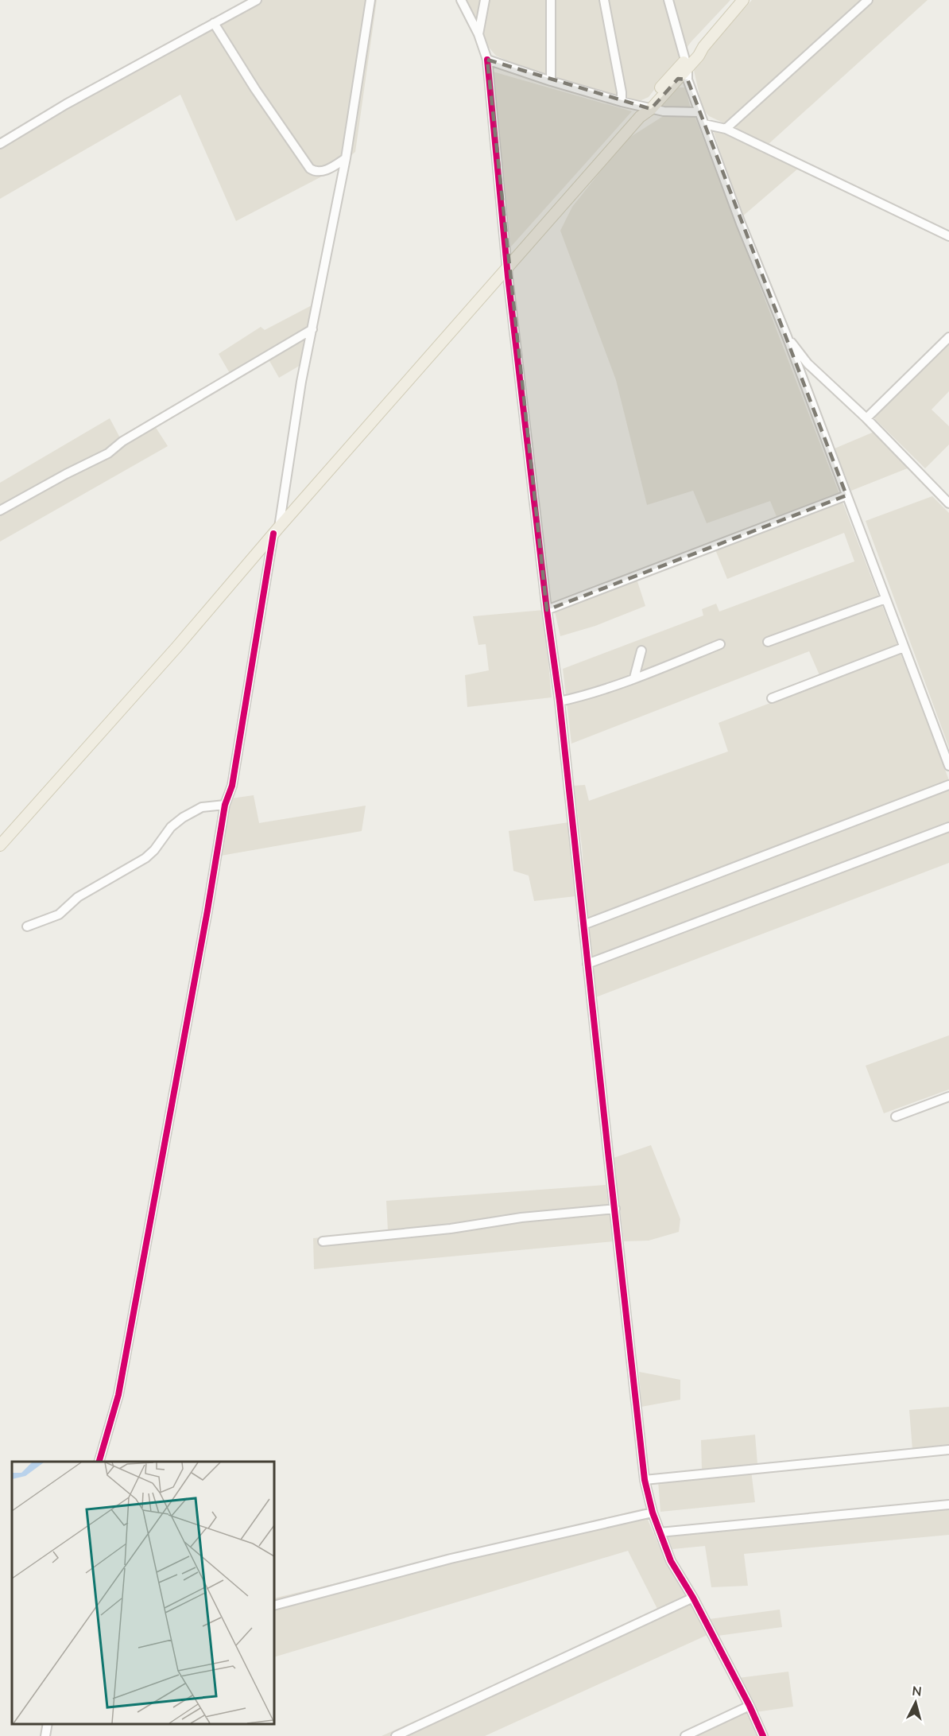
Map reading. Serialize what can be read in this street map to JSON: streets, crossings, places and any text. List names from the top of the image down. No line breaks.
{"north":"top"}
